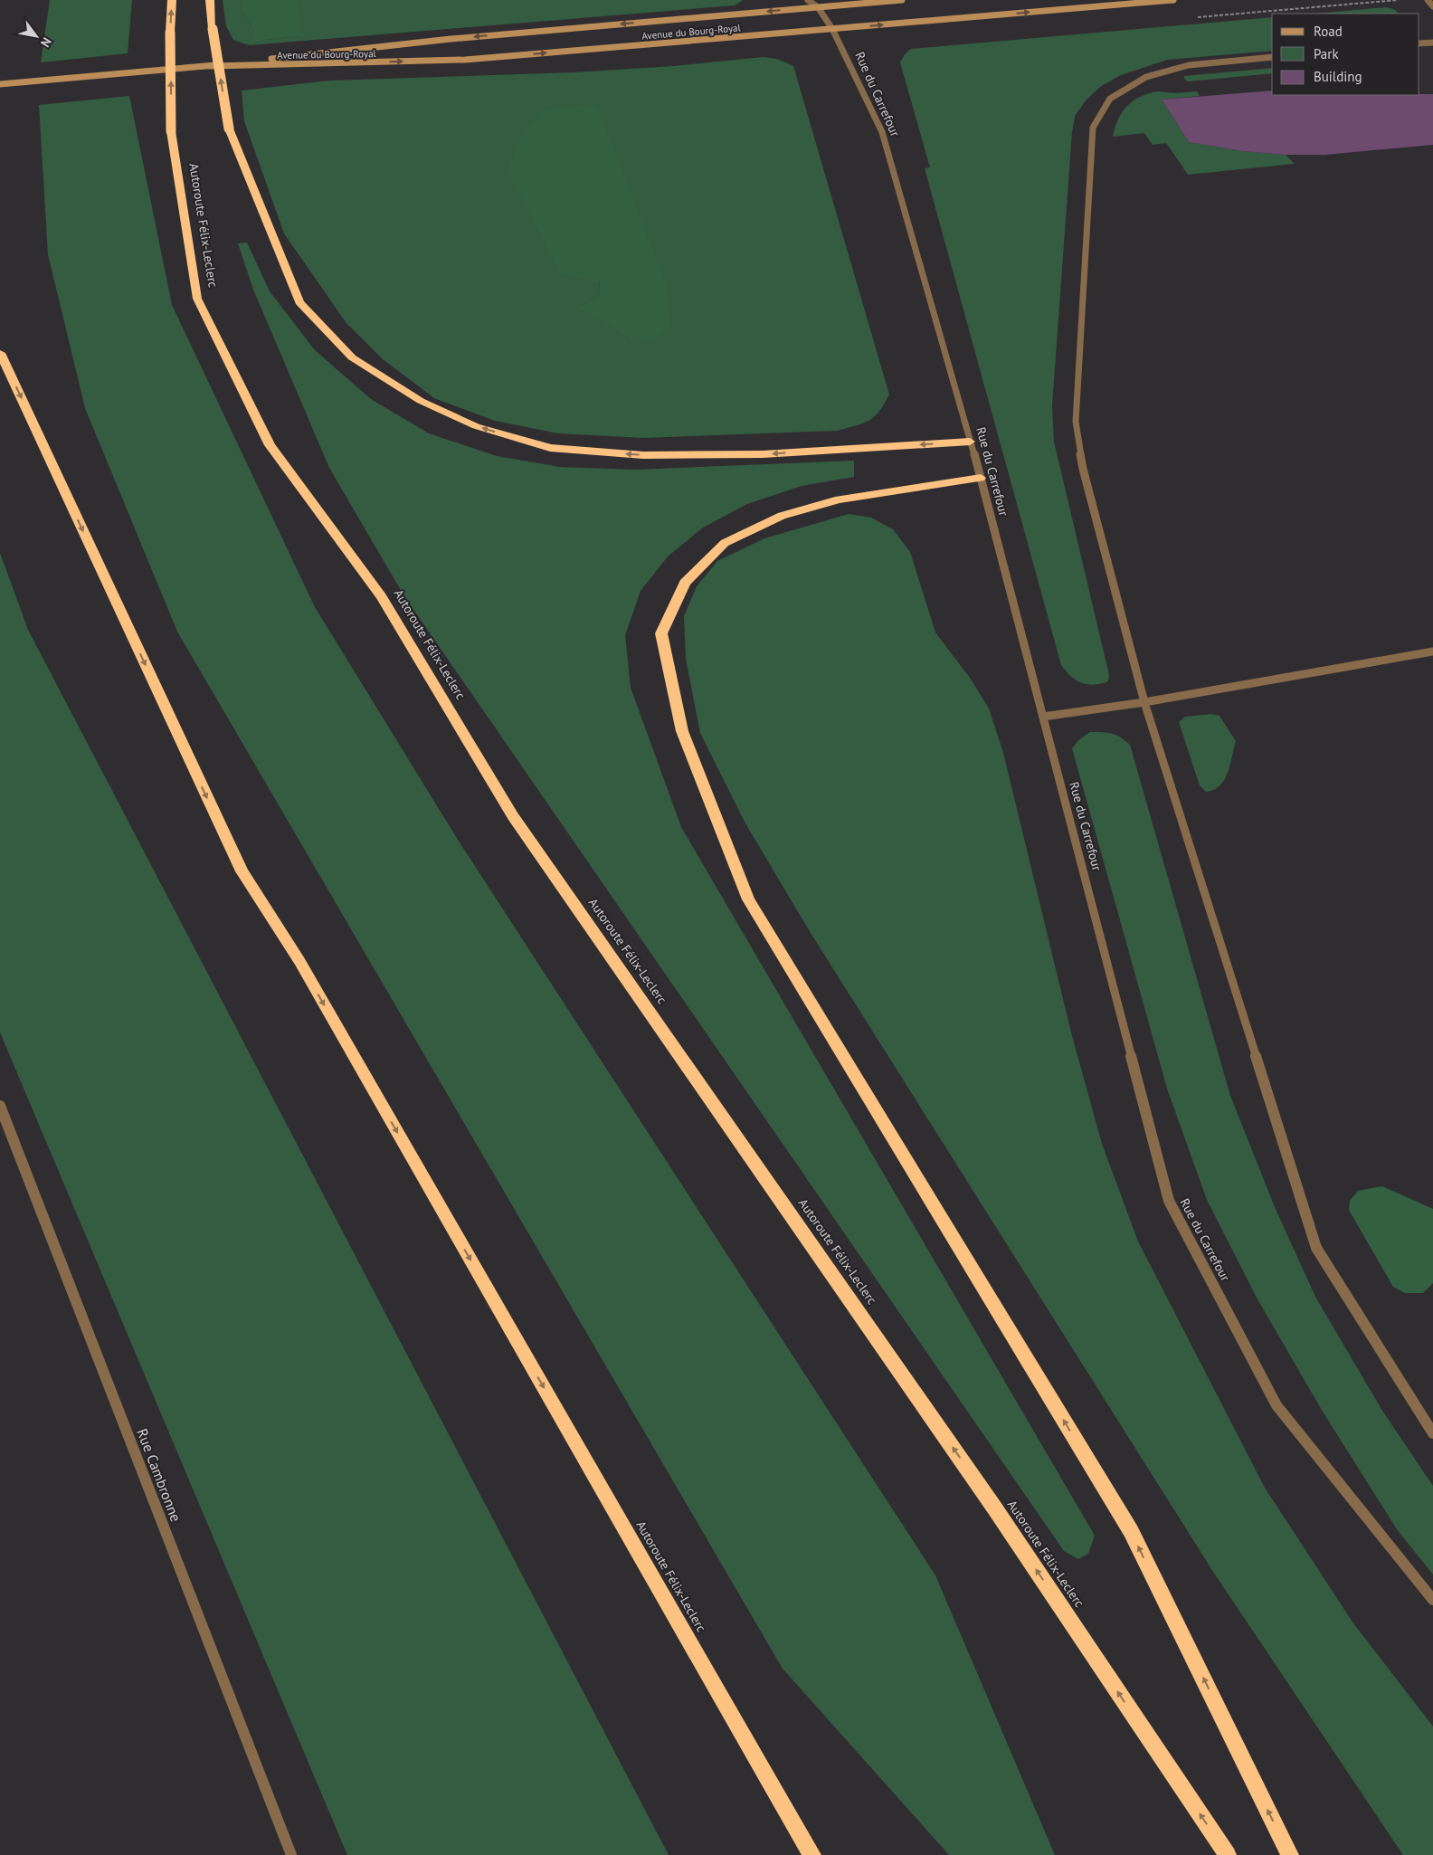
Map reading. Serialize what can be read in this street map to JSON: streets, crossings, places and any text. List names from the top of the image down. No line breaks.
{"streets":{"highway":["Autoroute Félix-Leclerc"],"main road":["Avenue du Bourg-Royal"],"street":["Rue du Carrefour","Rue Cambronne"]},"crossings":[["Avenue du Bourg-Royal","Rue du Carrefour"]],"legend":["Road","Park","Building"],"north":"bottom right"}
